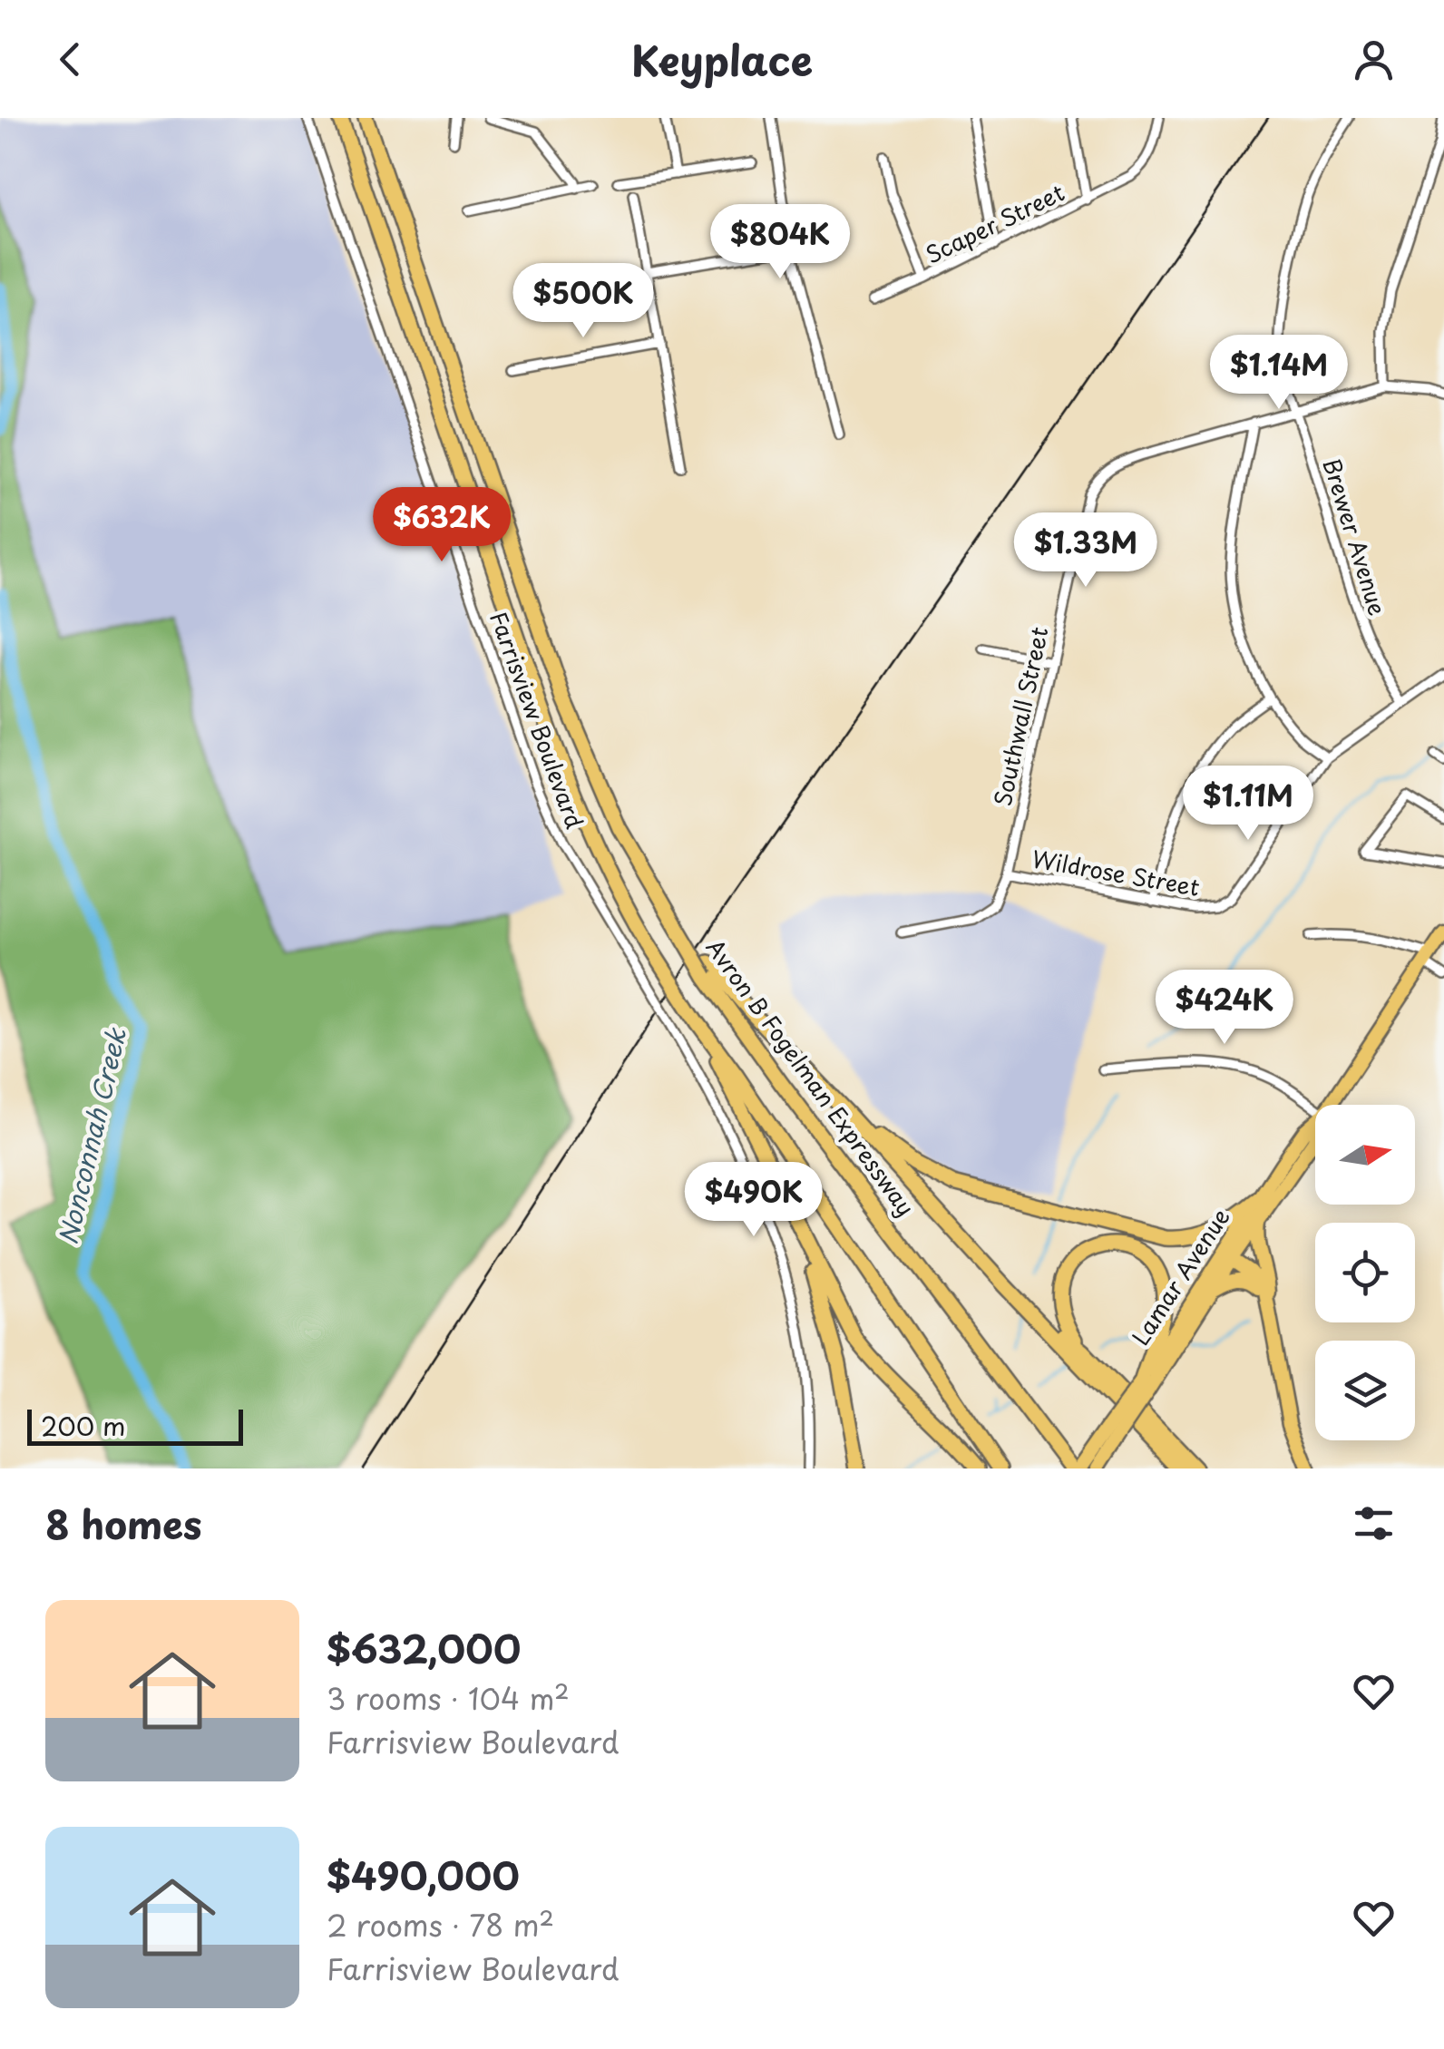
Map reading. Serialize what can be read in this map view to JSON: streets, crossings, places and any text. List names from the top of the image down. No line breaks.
{"streets":{"highway":["Avron B Fogelman Expressway","Lamar Avenue"],"street":["Scaper Street","Brewer Avenue","Southwall Street","Farrisview Boulevard","Wildrose Street"]},"crossings":[["Brewer Avenue","Southwall Street"],["Brewer Avenue","Wildrose Street"],["Southwall Street","Wildrose Street"]],"water":["Nonconnah Creek"],"scale_bar":"200 m","north":"right","page":{"header":"Keyplace","price":["$804K","$500K","$1.14M","$632K","$1.33M","$1.11M","$424K","$490K"],"scale":"200 m","heading":"8 homes","list":[{"name":"$632,000","note":"3 rooms · 104 m² · Farrisview Boulevard"},{"name":"$490,000","note":"2 rooms · 78 m² · Farrisview Boulevard"}]}}
